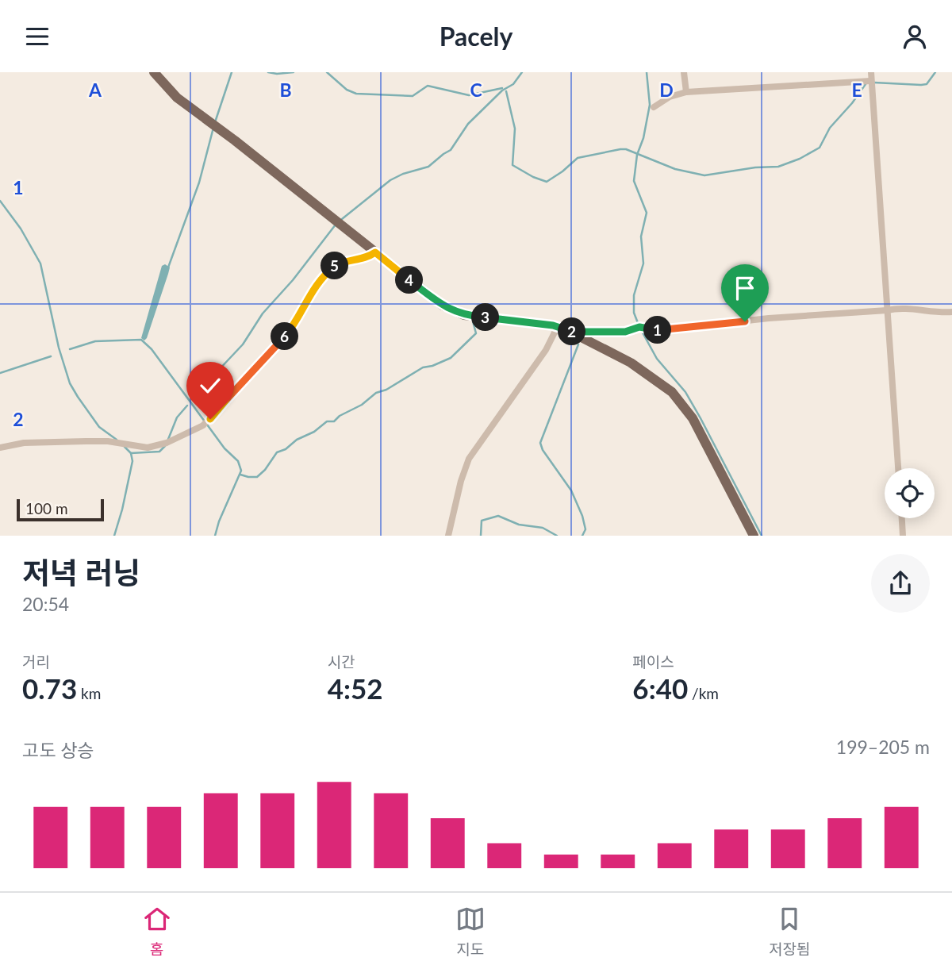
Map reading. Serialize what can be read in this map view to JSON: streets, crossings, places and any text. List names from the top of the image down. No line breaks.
{"scale_bar":"100 m","page":{"header":"Pacely","pins":["5","4","3","1","2","6"],"scale":"100 m","heading":["저녁 러닝","20:54"],"stats":[["거리","0.73 km"],["시간","4:52"],["페이스","6:40 /km"]],"chart":["고도 상승","199–205 m"],"tabs":["홈","지도","저장됨"]},"grid":{"columns":["A","B","C","D","E"],"rows":["1","2"]}}
